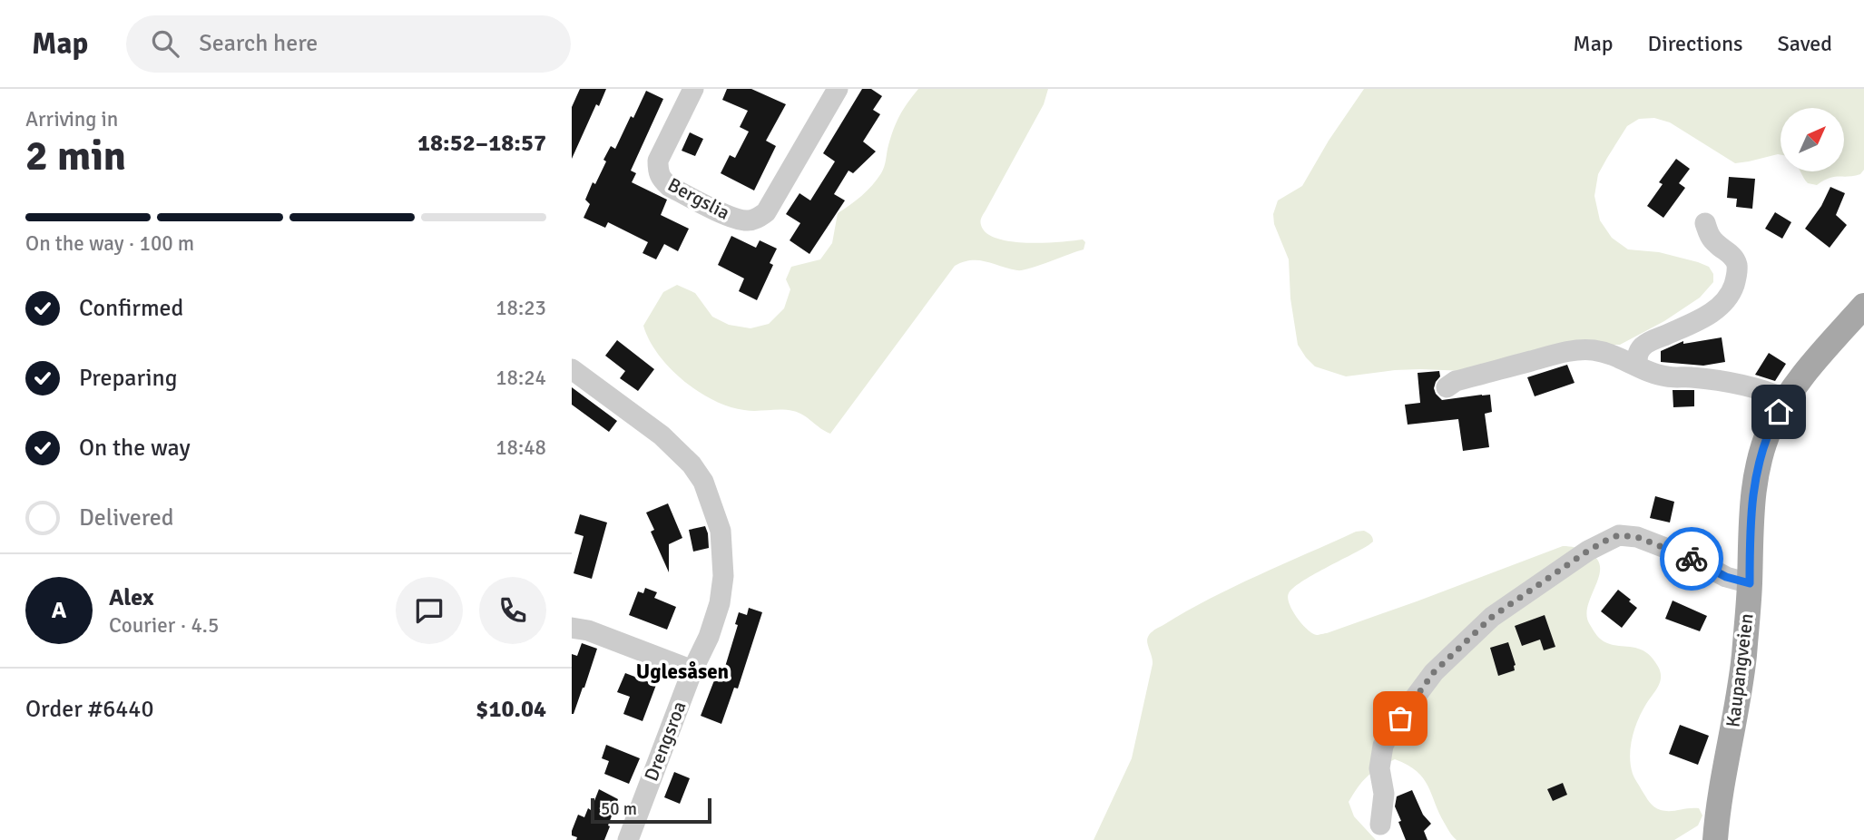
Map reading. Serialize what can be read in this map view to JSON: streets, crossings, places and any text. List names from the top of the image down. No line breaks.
{"streets":{"main road":["Kaupangveien"],"street":["Bergslia","Drengsroa"]},"districts":["Uglesåsen"],"scale_bar":"50 m","north":"top right","page":{"header":"Map","search":"Search here","nav":["Map","Directions","Saved"],"heading":["2 min","Arriving in","18:52–18:57"],"panel":["Alex","Courier · 4.5","Order #6440","$10.04"],"bar":"On the way · 100 m","list":[["Confirmed","18:23"],["Preparing","18:24"],["On the way","18:48"],"Delivered"],"round":"A","scale":"50 m"}}
